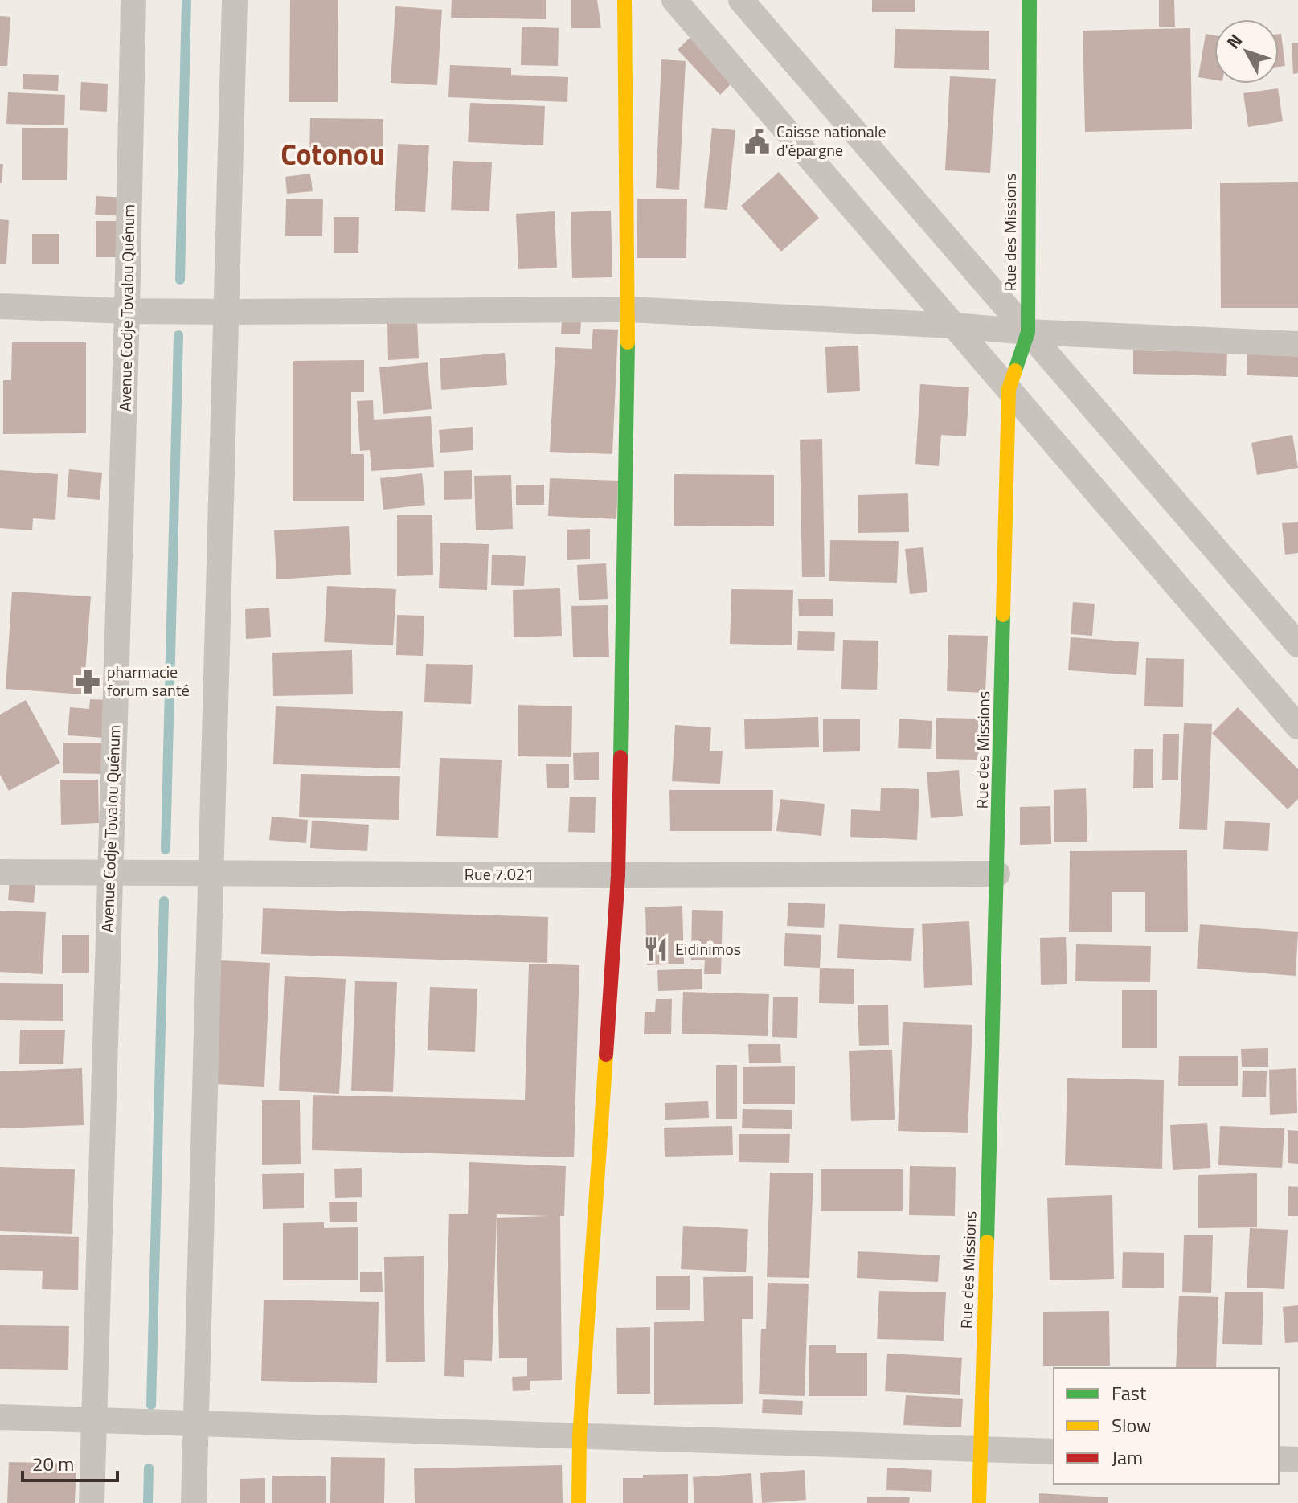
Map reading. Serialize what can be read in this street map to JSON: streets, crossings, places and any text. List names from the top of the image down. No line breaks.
{"streets":{"street":["Rue des Missions","Avenue Codje Tovalou Quénum","Rue 7.021"]},"crossings":[["Rue des Missions","Rue 7.021"],["Avenue Codje Tovalou Quénum","Rue 7.021"]],"districts":["Cotonou"],"places":{"public building":["Caisse nationale d'épargne"],"pharmacy":["pharmacie forum santé"],"restaurant":["Eidinimos"]},"legend":["Fast","Slow","Jam"],"scale_bar":"20 m","north":"top left"}
